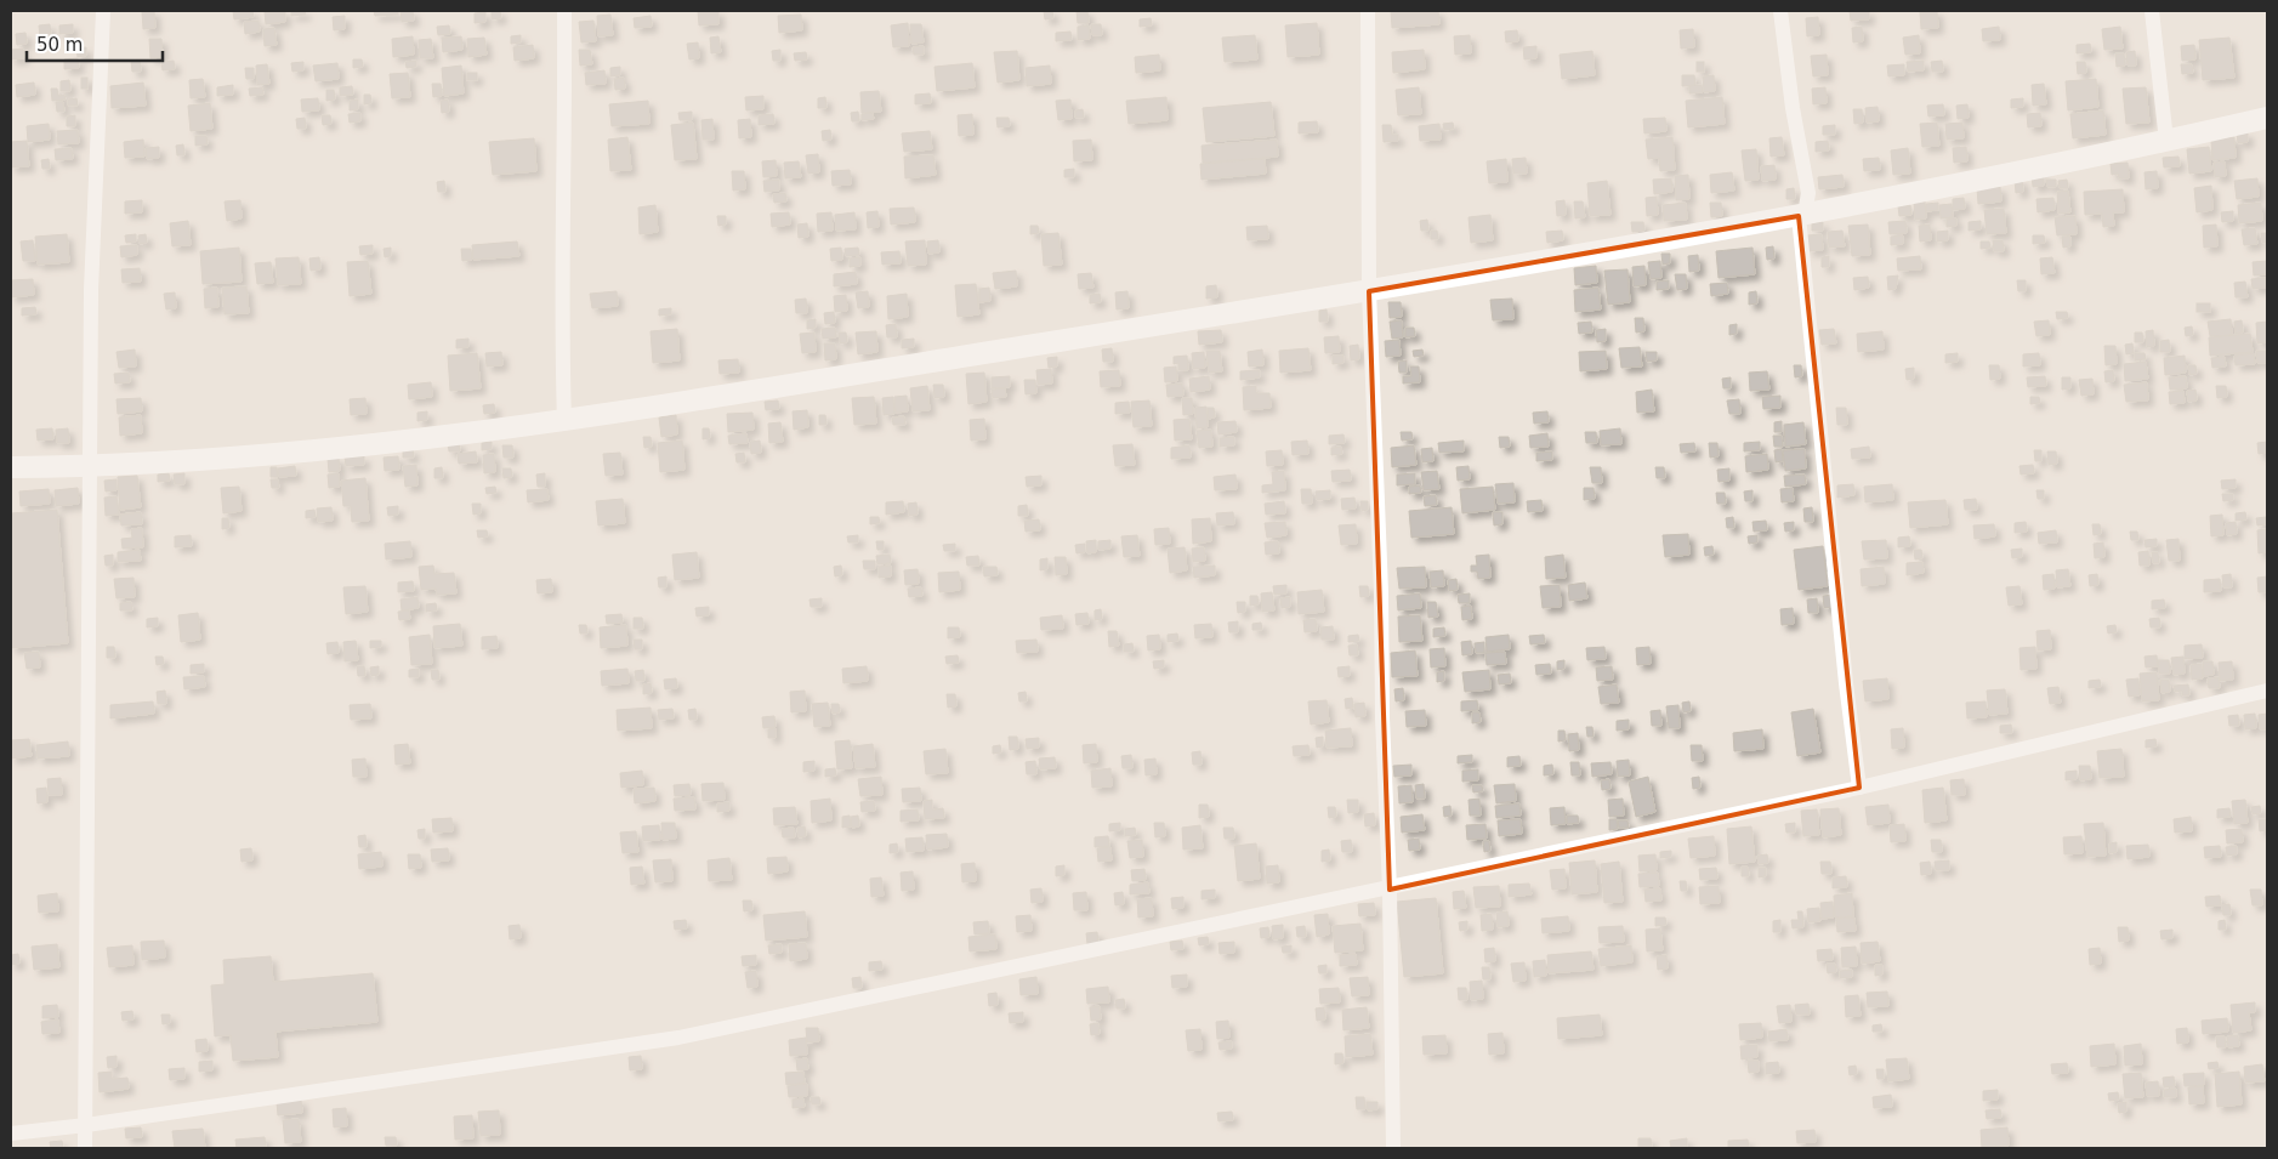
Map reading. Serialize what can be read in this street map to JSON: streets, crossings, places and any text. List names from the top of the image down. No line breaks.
{"scale_bar":"50 m"}
